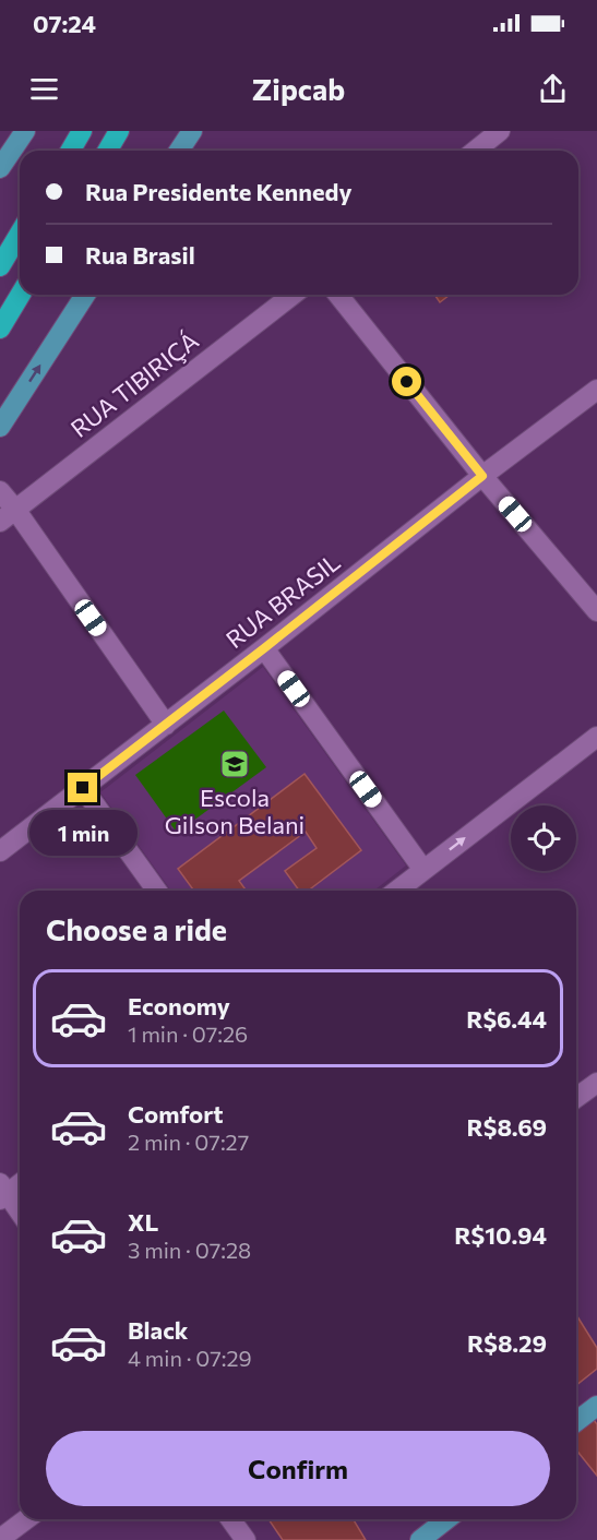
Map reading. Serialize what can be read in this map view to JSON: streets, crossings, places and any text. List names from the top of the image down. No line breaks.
{"streets":{"street":["RUA TIBIRIÇÁ","RUA BRASIL"]},"places":{"school or university":["Escola Gilson Belani"]},"page":{"status":"07:24","header":"Zipcab","banner":["Rua Presidente Kennedy","Rua Brasil"],"bubble":"1 min","heading":"Choose a ride","list":[{"name":"Economy","note":"1 min · 07:26","value":"R$6.44"},{"name":"Comfort","note":"2 min · 07:27","value":"R$8.69"},{"name":"XL","note":"3 min · 07:28","value":"R$10.94"},{"name":"Black","note":"4 min · 07:29","value":"R$8.29"}],"buttons":"Confirm"}}
